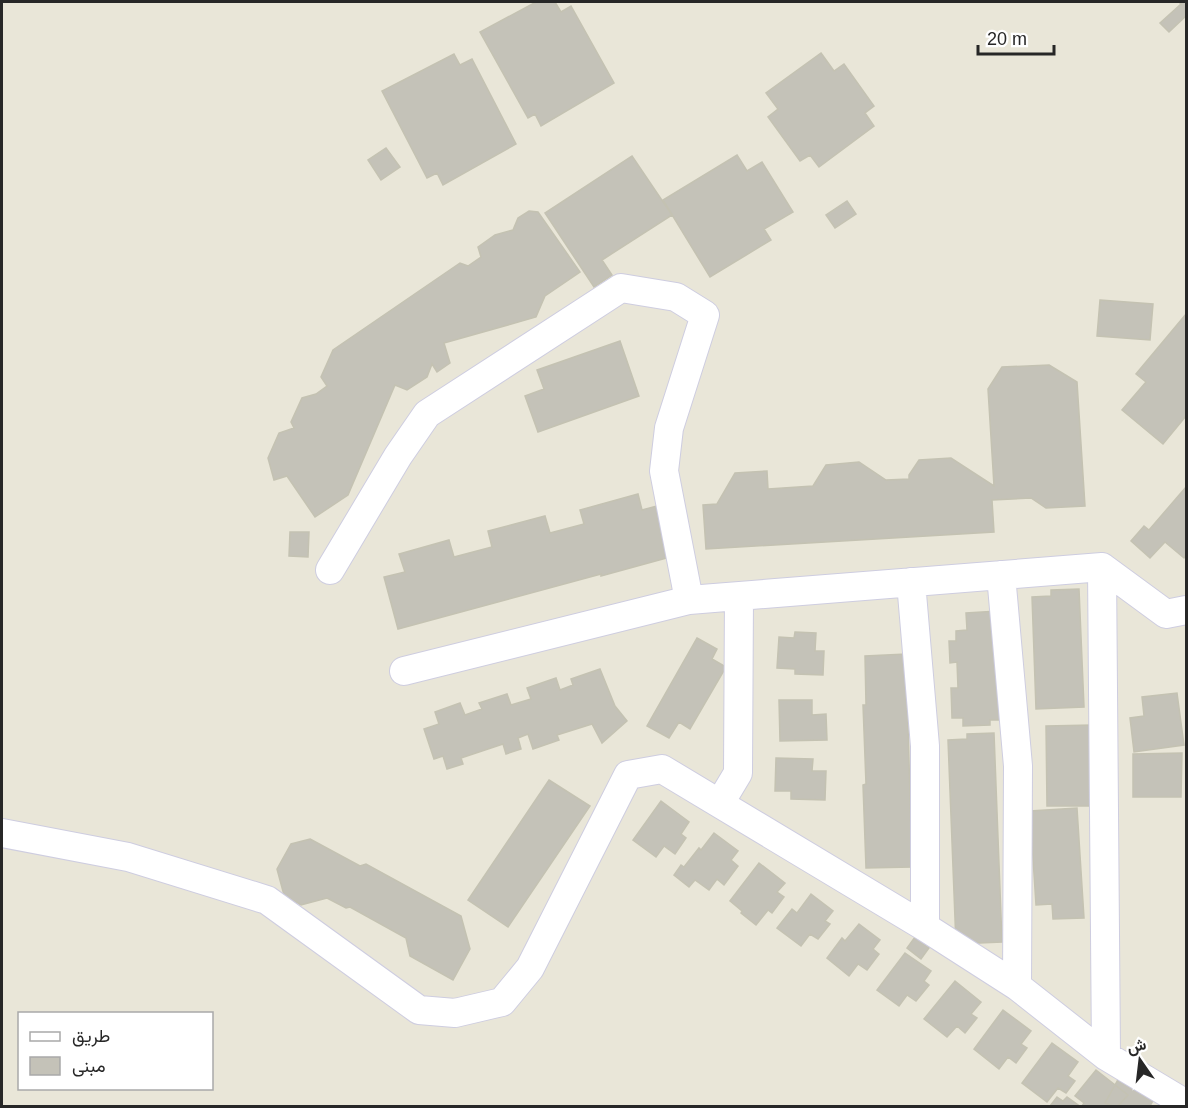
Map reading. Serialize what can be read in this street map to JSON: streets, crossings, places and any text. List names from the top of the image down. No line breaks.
{"legend":["طريق","مبنى"],"scale_bar":"20 m","north":"top"}
